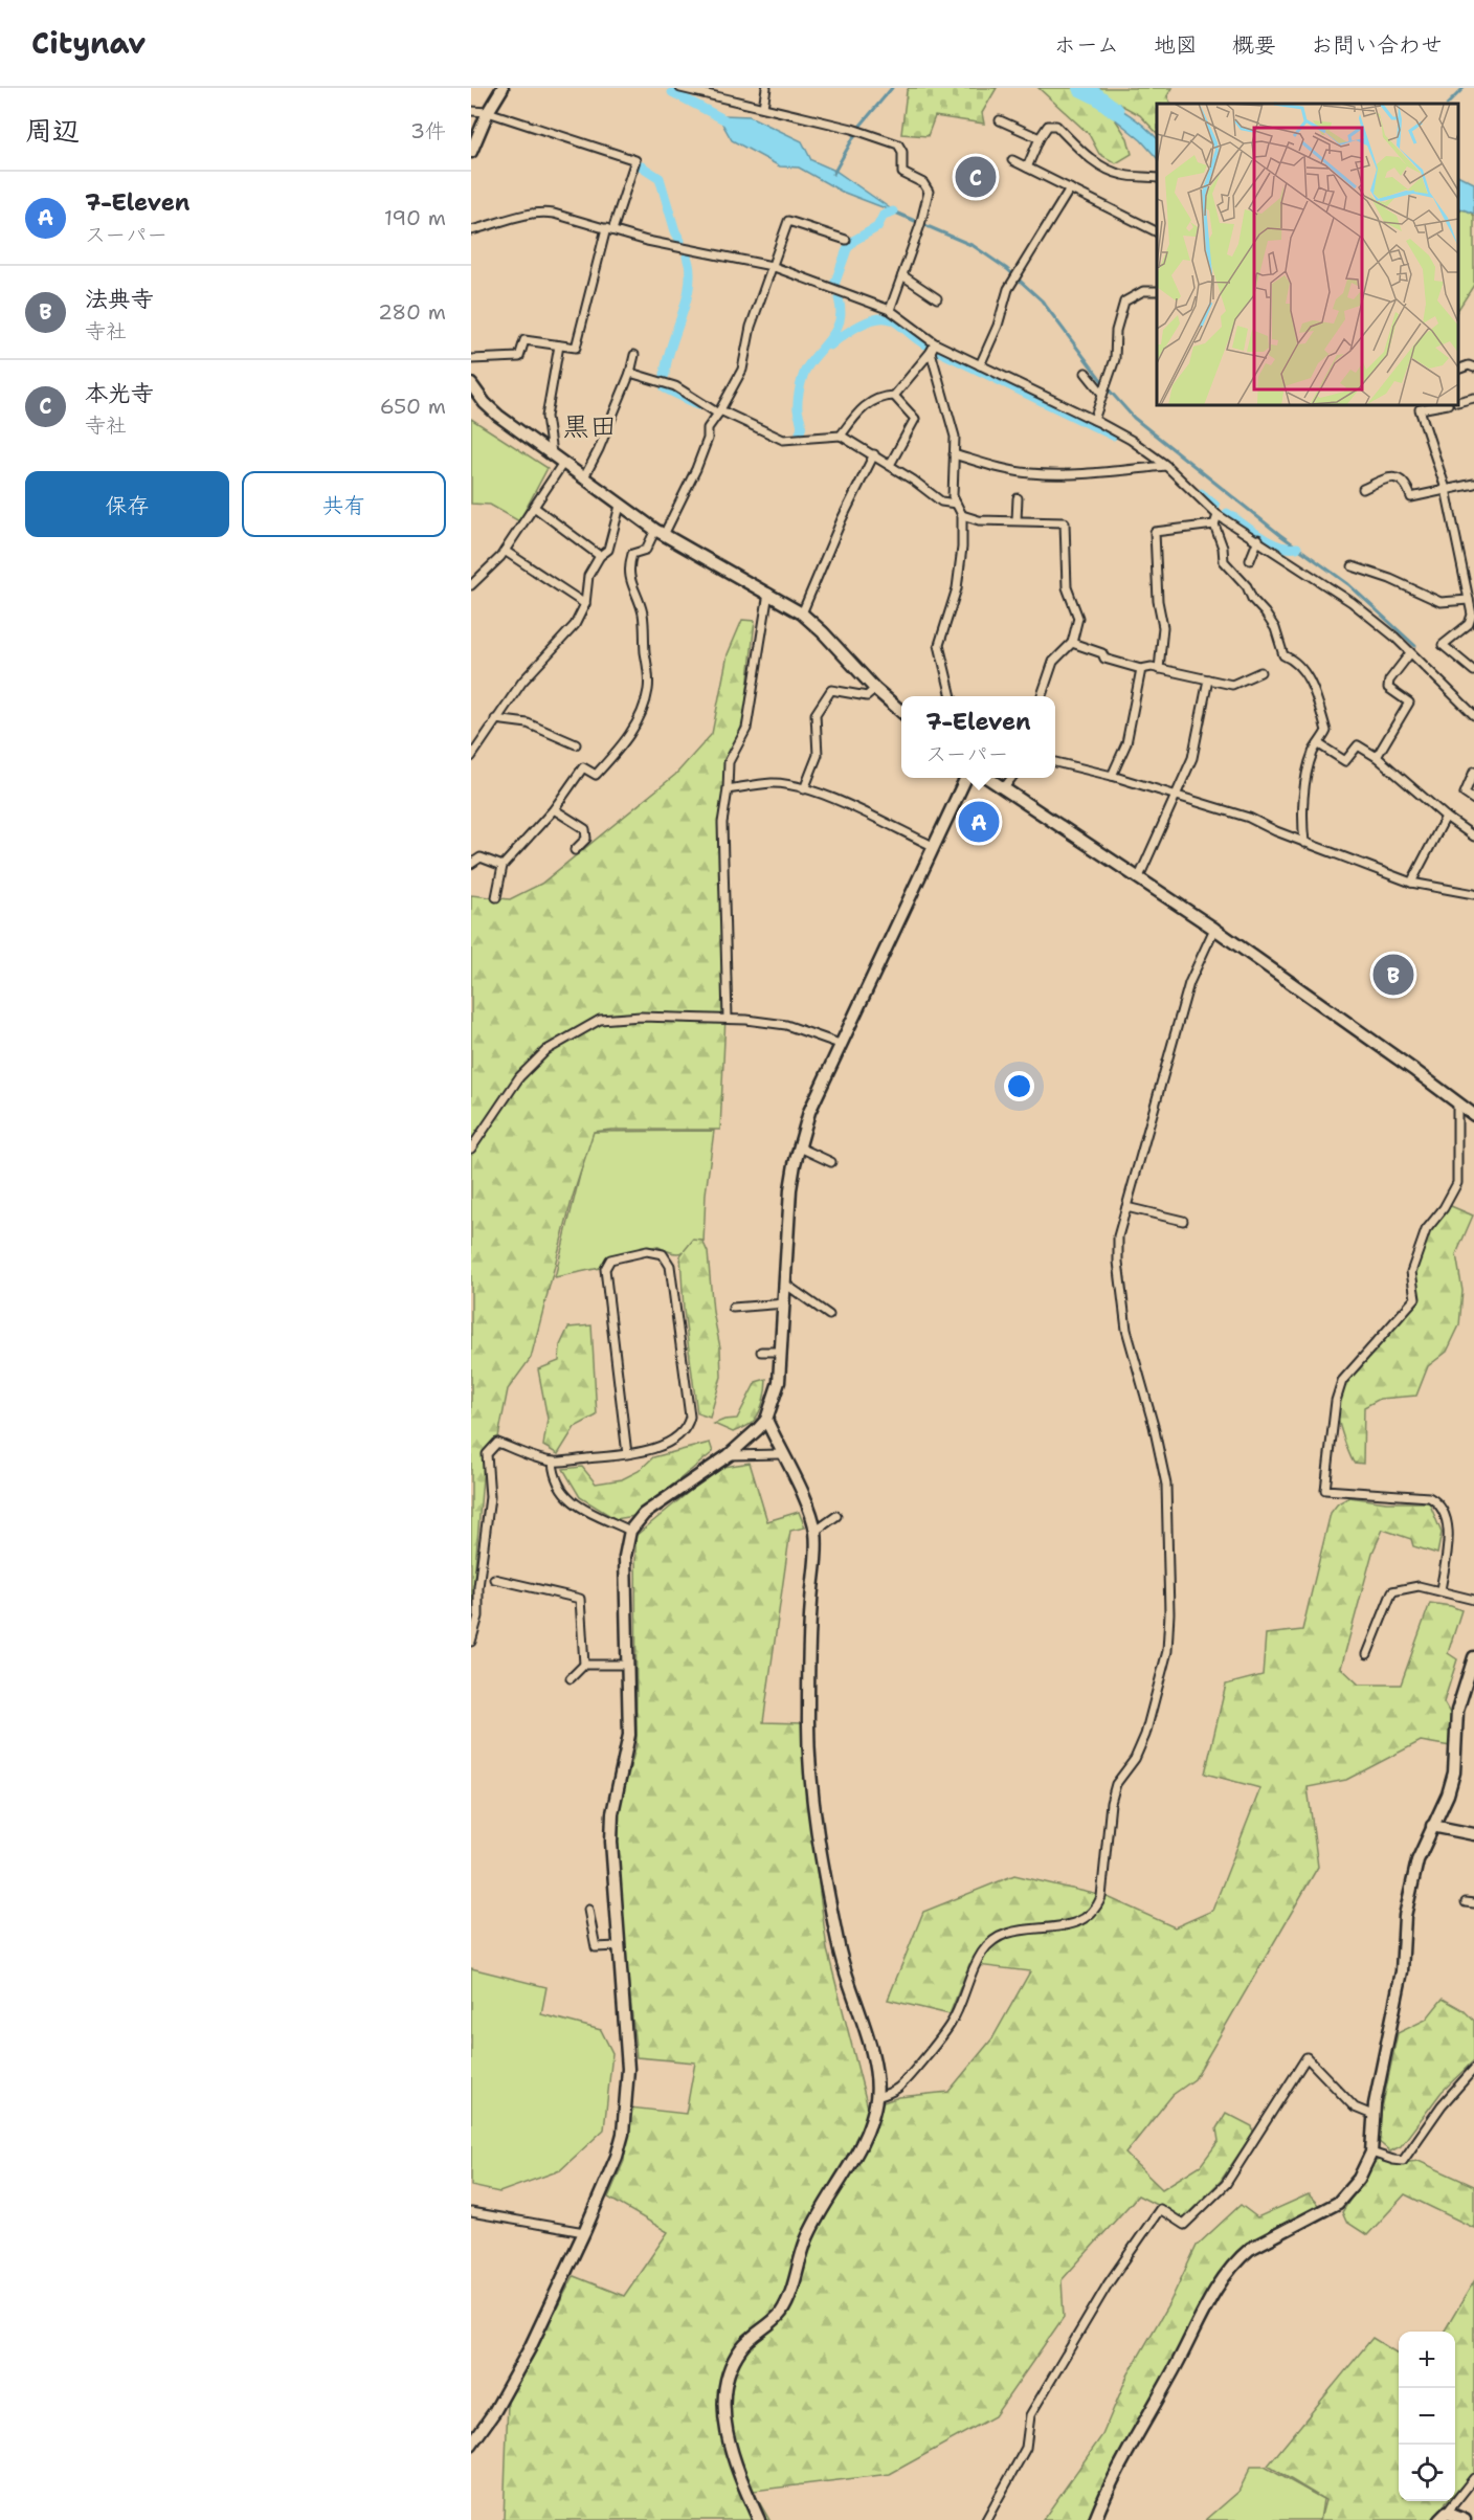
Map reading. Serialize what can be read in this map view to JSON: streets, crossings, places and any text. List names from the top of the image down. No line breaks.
{"districts":["黒田"],"page":{"header":"Citynav","nav":["ホーム","地図","概要","お問い合わせ"],"heading":["周辺","3件"],"pins":["C","A","B"],"list":[{"mark":"A","name":"7-Eleven","note":"スーパー","value":"190 m"},{"mark":"B","name":"法典寺","note":"寺社","value":"280 m"},{"mark":"C","name":"本光寺","note":"寺社","value":"650 m"}],"buttons":["保存","共有"],"popup":["7-Eleven","スーパー"],"map_buttons":["+","−"]}}
